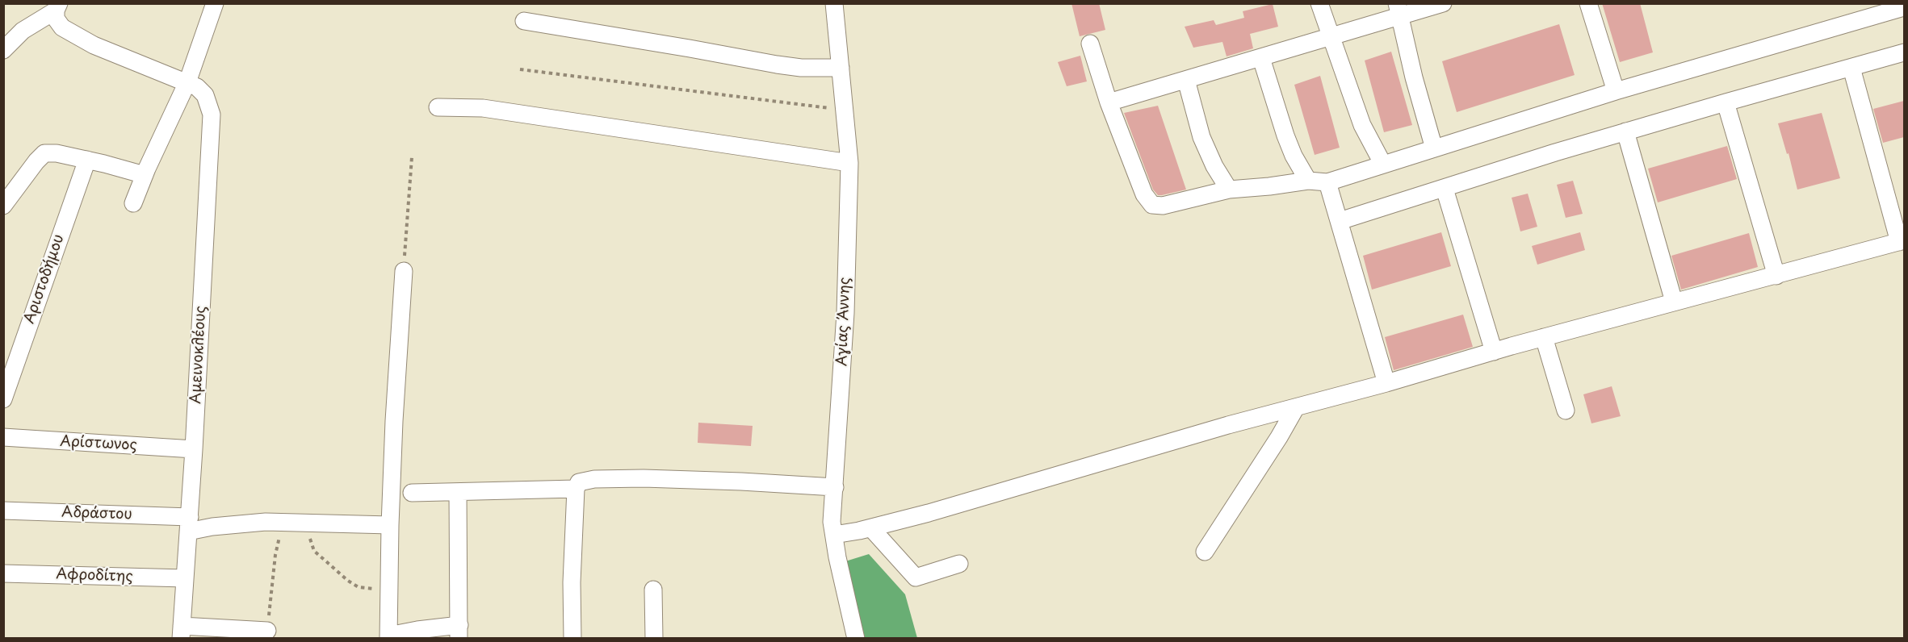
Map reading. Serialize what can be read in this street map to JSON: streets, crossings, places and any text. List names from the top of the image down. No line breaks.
{"streets":{"street":["Αριστοδήμου","Αγίας Άννης","Αμεινοκλέους","Αρίστωνος","Αδράστου","Αφροδίτης"]},"crossings":[["Αμεινοκλέους","Αρίστωνος"],["Αμεινοκλέους","Αδράστου"],["Αμεινοκλέους","Αφροδίτης"]]}
